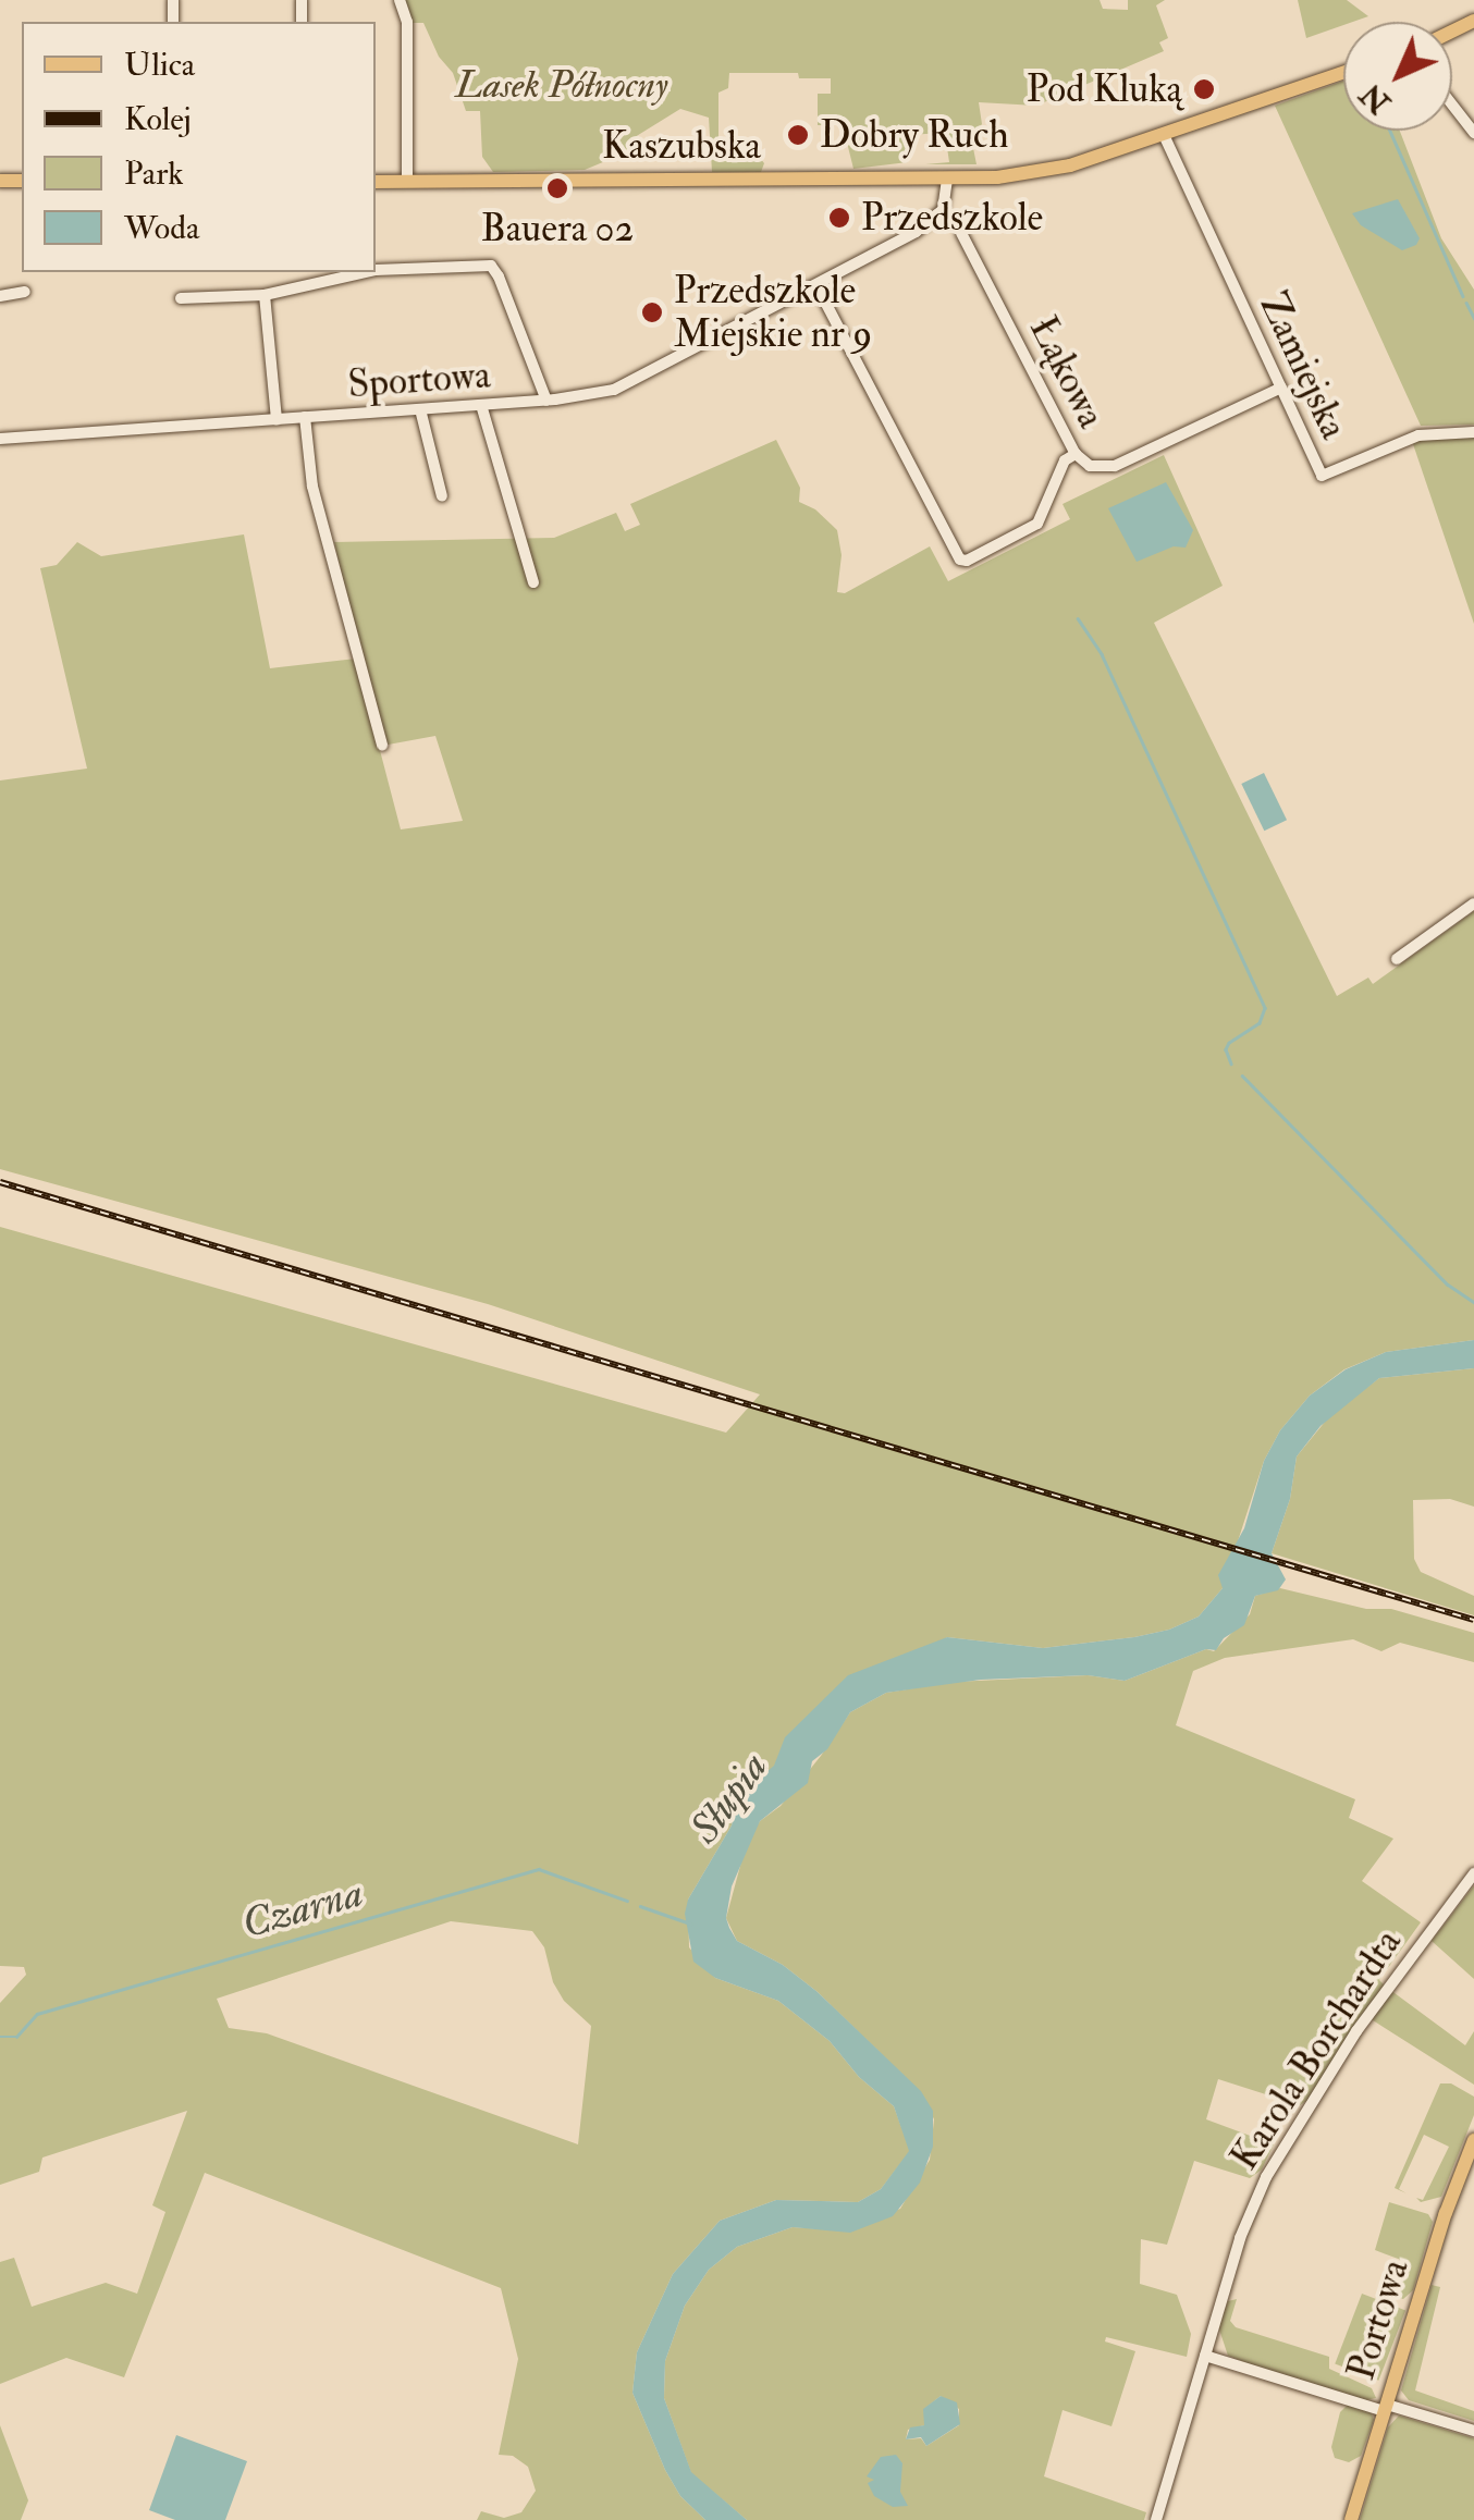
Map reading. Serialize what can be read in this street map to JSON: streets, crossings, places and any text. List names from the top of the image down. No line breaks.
{"streets":{"main road":["Kaszubska","Portowa"],"street":["Zamiejska","Łąkowa","Sportowa","Karola Borchardta"]},"crossings":[["Kaszubska","Zamiejska"],["Kaszubska","Sportowa"],["Zamiejska","Łąkowa"]],"water":["Słupia","Czarna"],"parks":["Lasek Północny"],"places":["Pod Kluką","Dobry Ruch","Bauera 02","Przedszkole","Przedszkole Miejskie nr 9"],"legend":["Ulica","Kolej","Park","Woda"],"north":"bottom left"}
